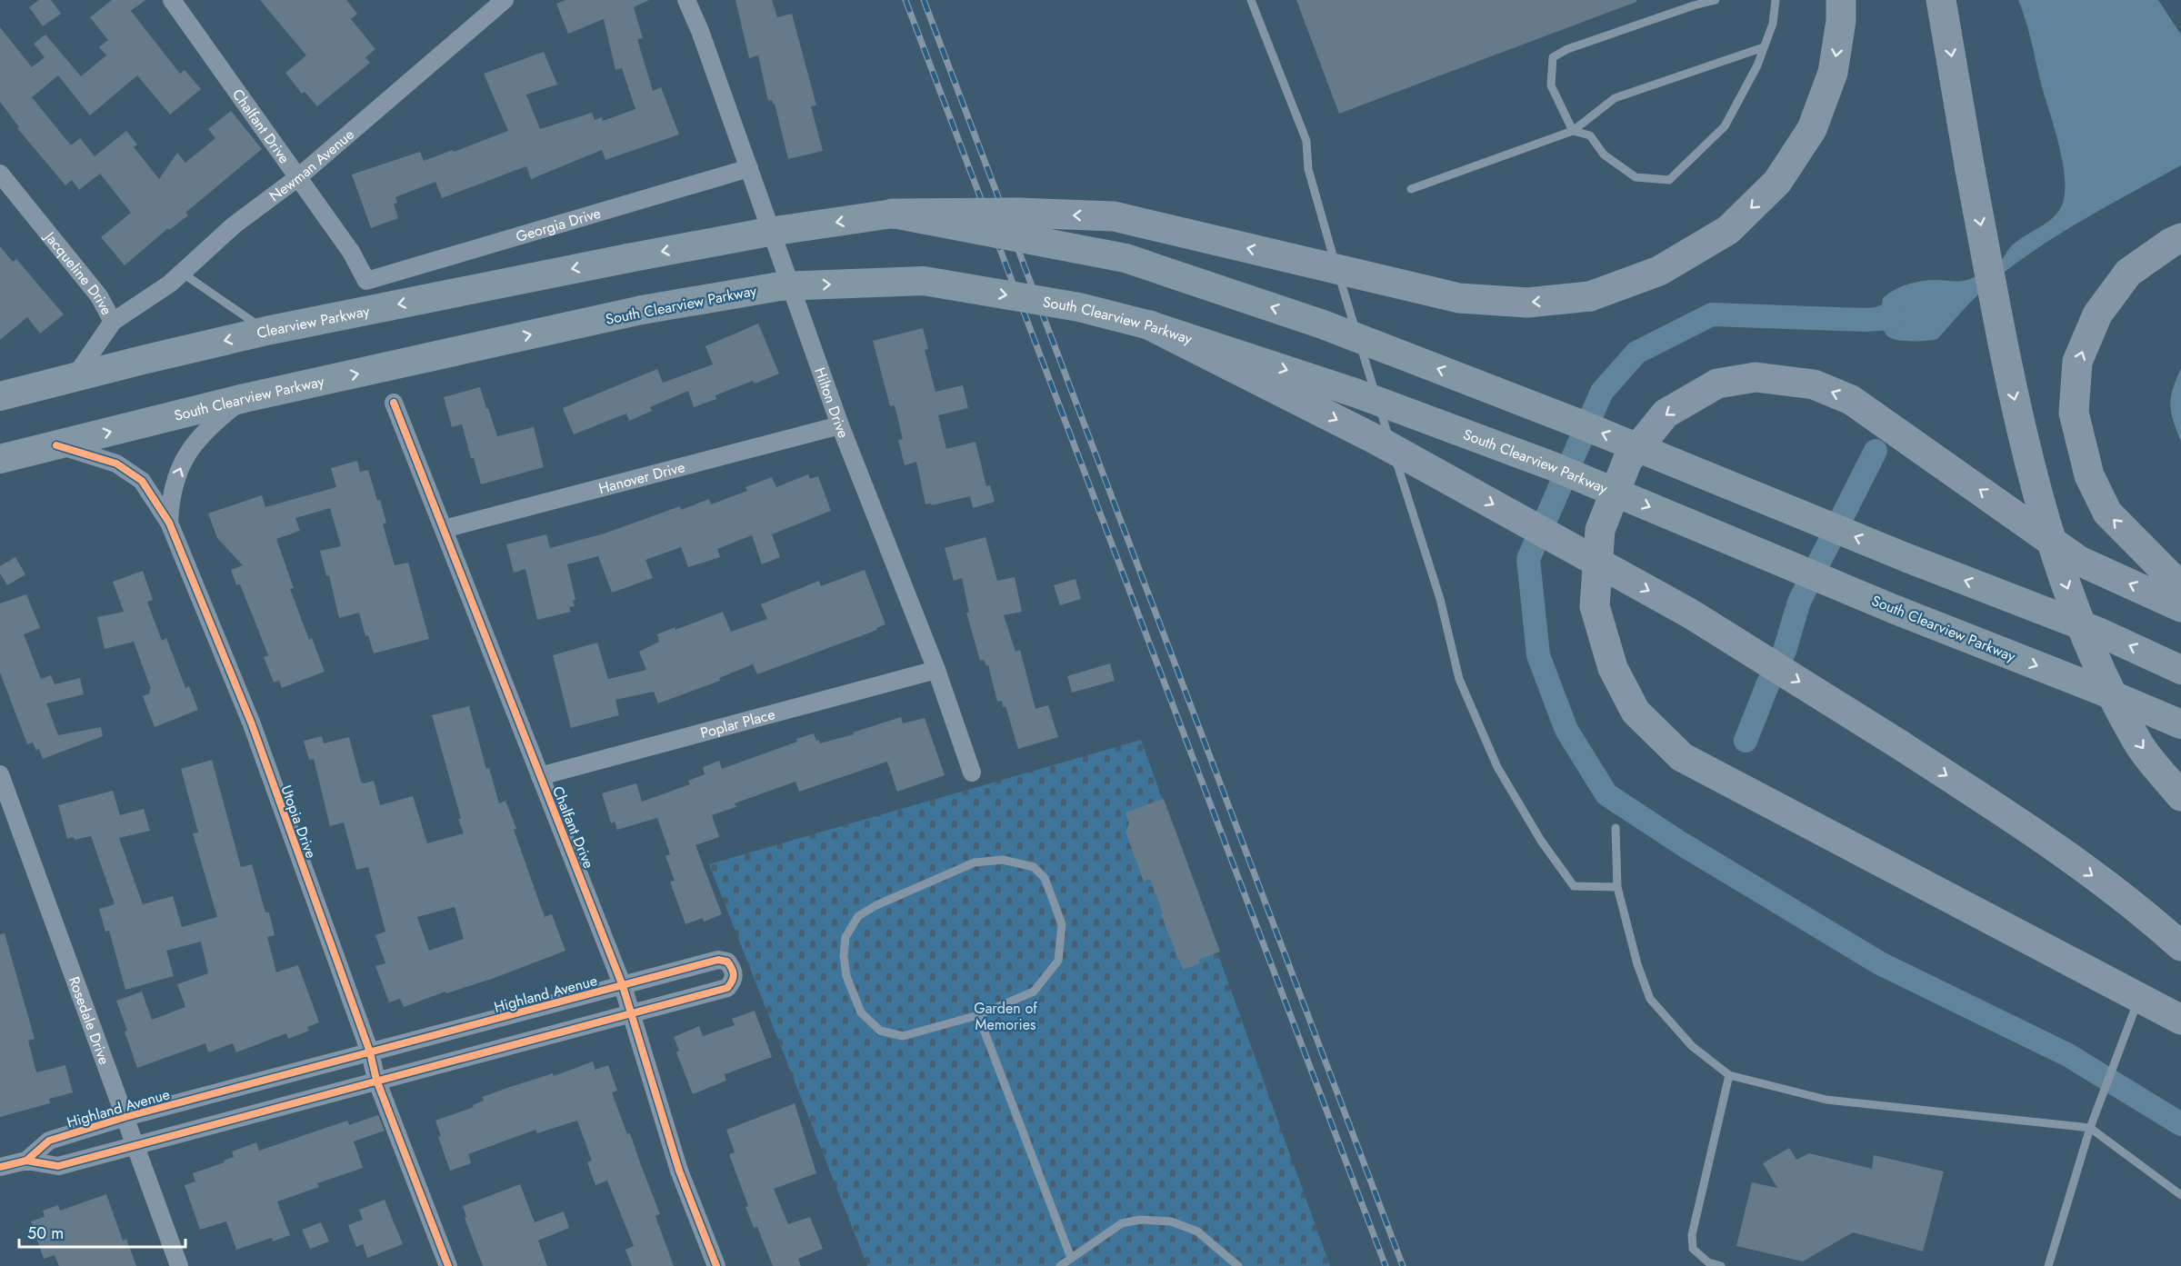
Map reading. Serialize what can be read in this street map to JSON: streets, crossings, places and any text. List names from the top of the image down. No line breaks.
{"streets":{"highway":["South Clearview Parkway","Clearview Parkway"],"street":["Chalfant Drive","Newman Avenue","Georgia Drive","Jacqueline Drive","Hilton Drive","Hanover Drive","Poplar Place","Utopia Drive","Highland Avenue","Rosedale Drive"]},"crossings":[["Chalfant Drive","Newman Avenue"],["Chalfant Drive","Georgia Drive"],["Chalfant Drive","Hanover Drive"],["Chalfant Drive","Poplar Place"],["Chalfant Drive","Highland Avenue"],["Newman Avenue","Jacqueline Drive"],["Georgia Drive","Hilton Drive"],["Jacqueline Drive","Clearview Parkway"],["South Clearview Parkway","Utopia Drive"],["Hilton Drive","Hanover Drive"],["Hilton Drive","Poplar Place"],["Utopia Drive","Highland Avenue"],["Highland Avenue","Rosedale Drive"]],"one_way":["Clearview Parkway"],"parks":["Garden of Memories"],"scale_bar":"50 m"}
